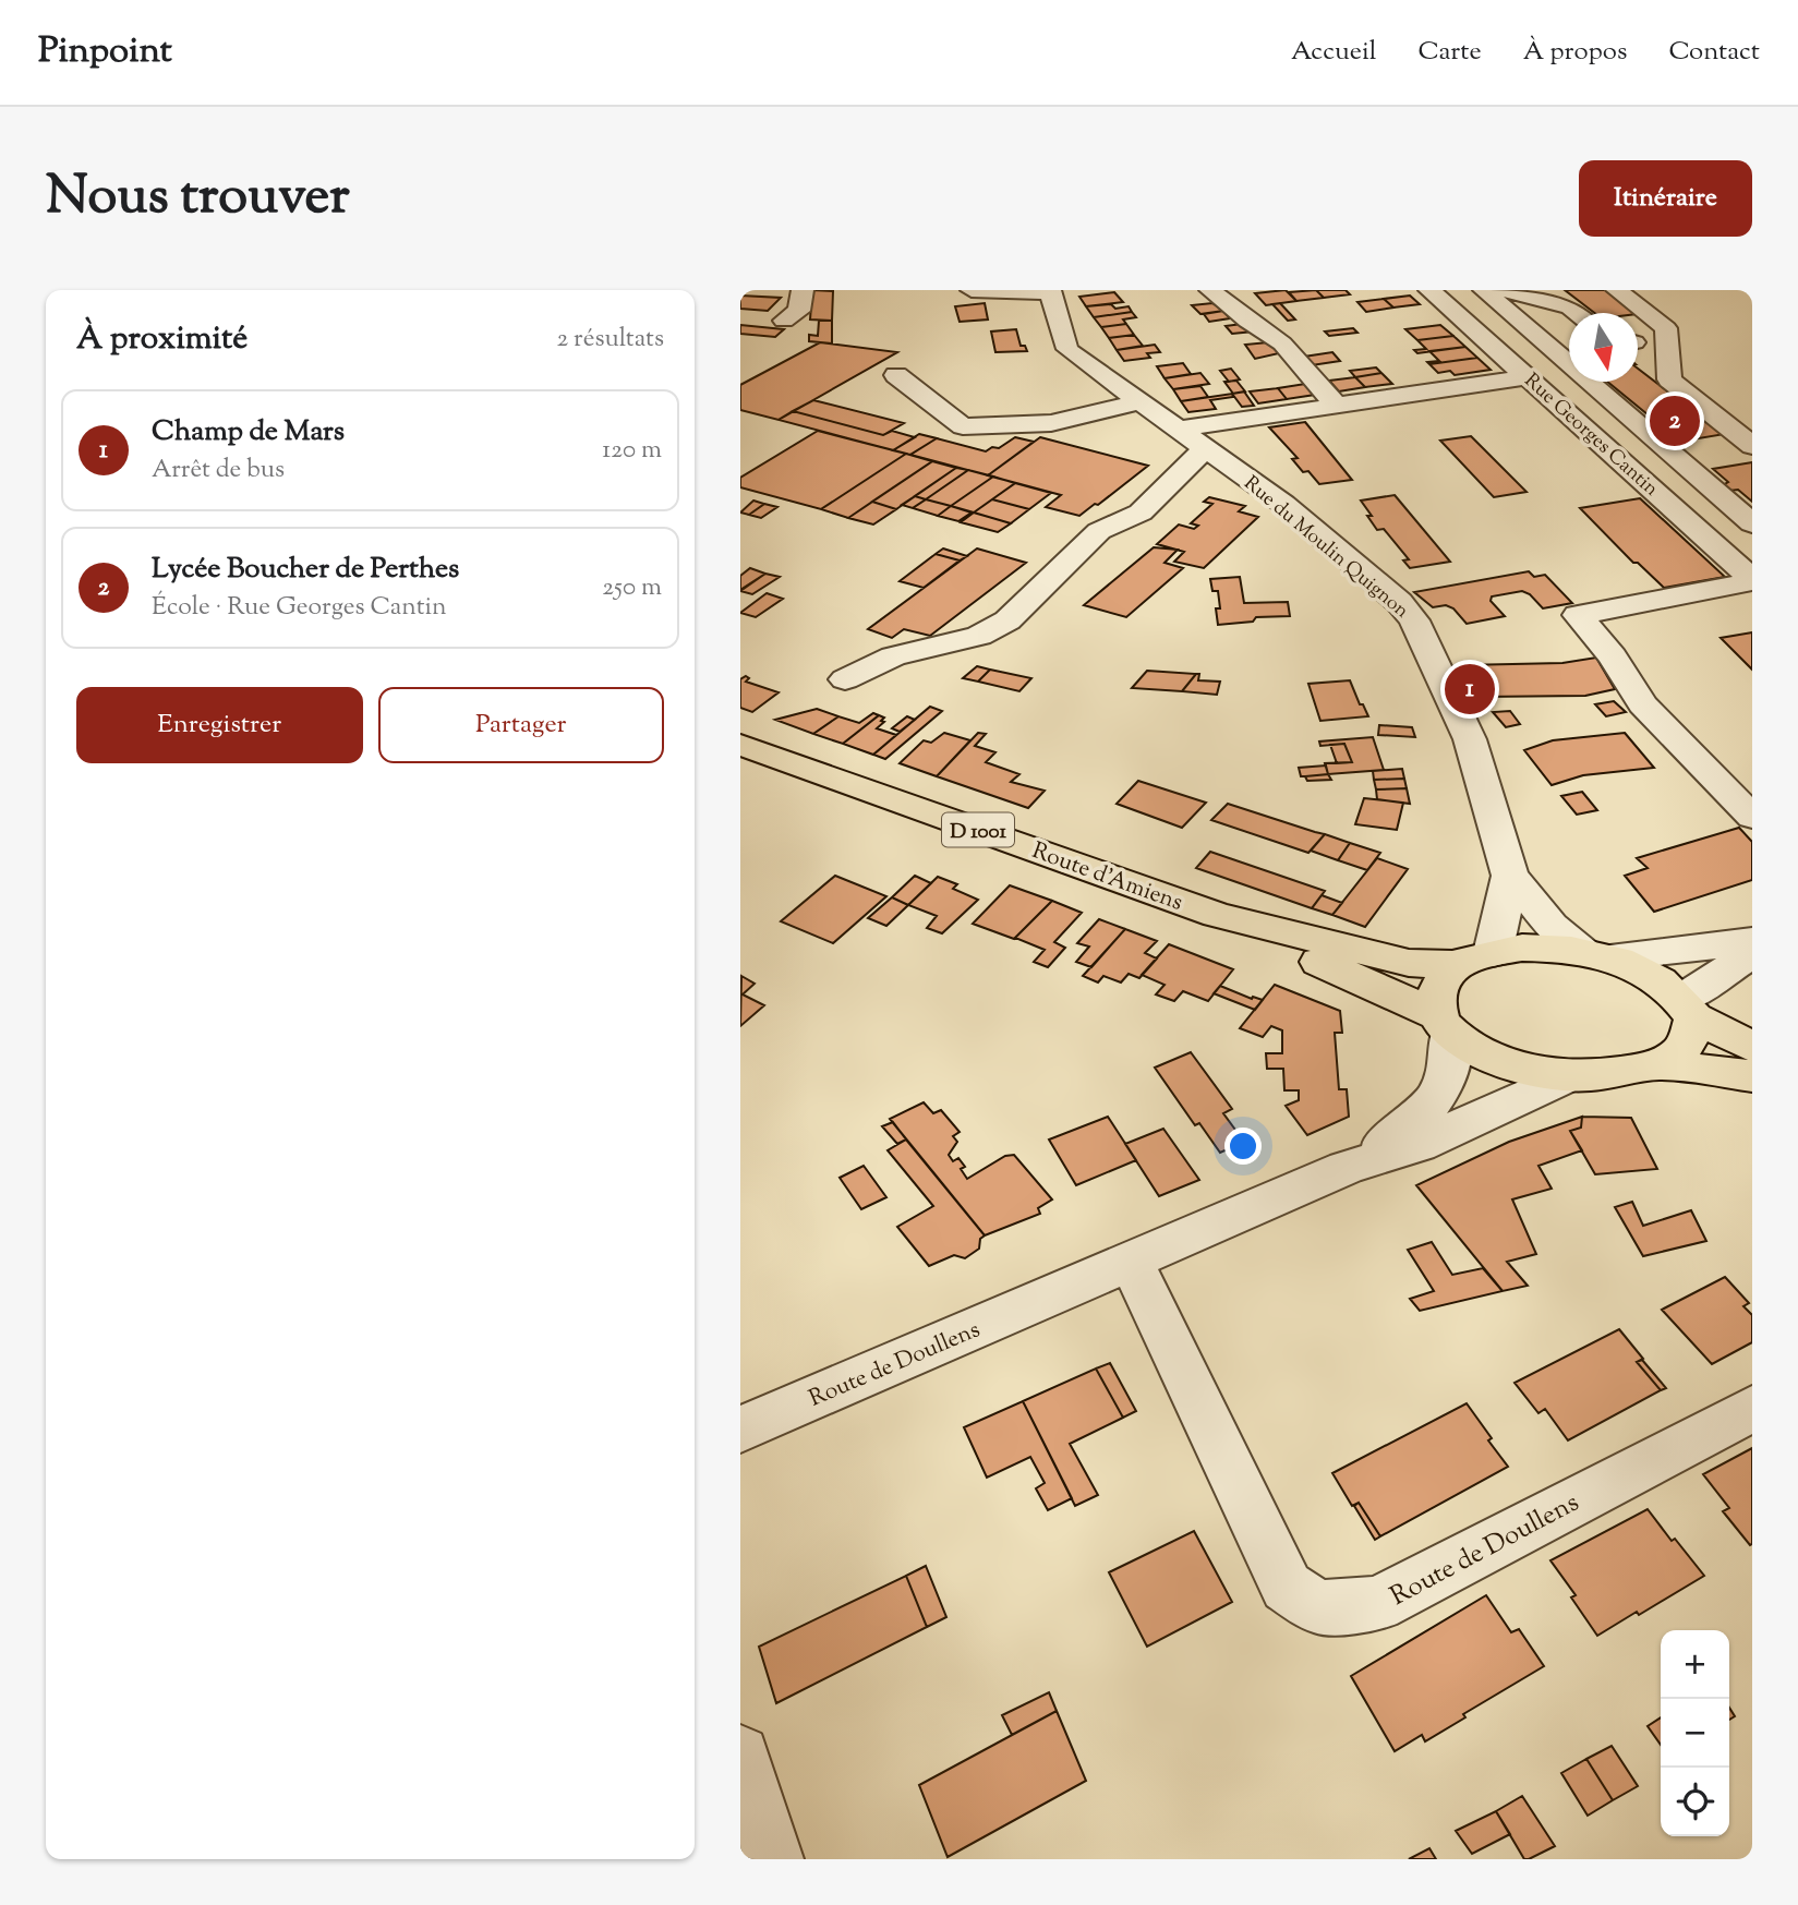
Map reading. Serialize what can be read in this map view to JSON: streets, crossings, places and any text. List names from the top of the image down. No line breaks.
{"streets":{"main road":["D 1001","Route d'Amiens"],"street":["Rue Georges Cantin","Rue du Moulin Quignon","Route de Doullens"]},"crossings":[["Rue du Moulin Quignon","Route d'Amiens"],["Route d'Amiens","Route de Doullens"]],"north":"bottom","page":{"header":"Pinpoint","nav":["Accueil","Carte","À propos","Contact"],"title":"Nous trouver","buttons":["Itinéraire",["Enregistrer","Partager"]],"heading":["À proximité","2 résultats"],"list":[{"mark":"1","name":"Champ de Mars","note":"Arrêt de bus","value":"120 m"},{"mark":"2","name":"Lycée Boucher de Perthes","note":"École · Rue Georges Cantin","value":"250 m"}],"pins":["2","1"],"map_buttons":["+","−"]}}
